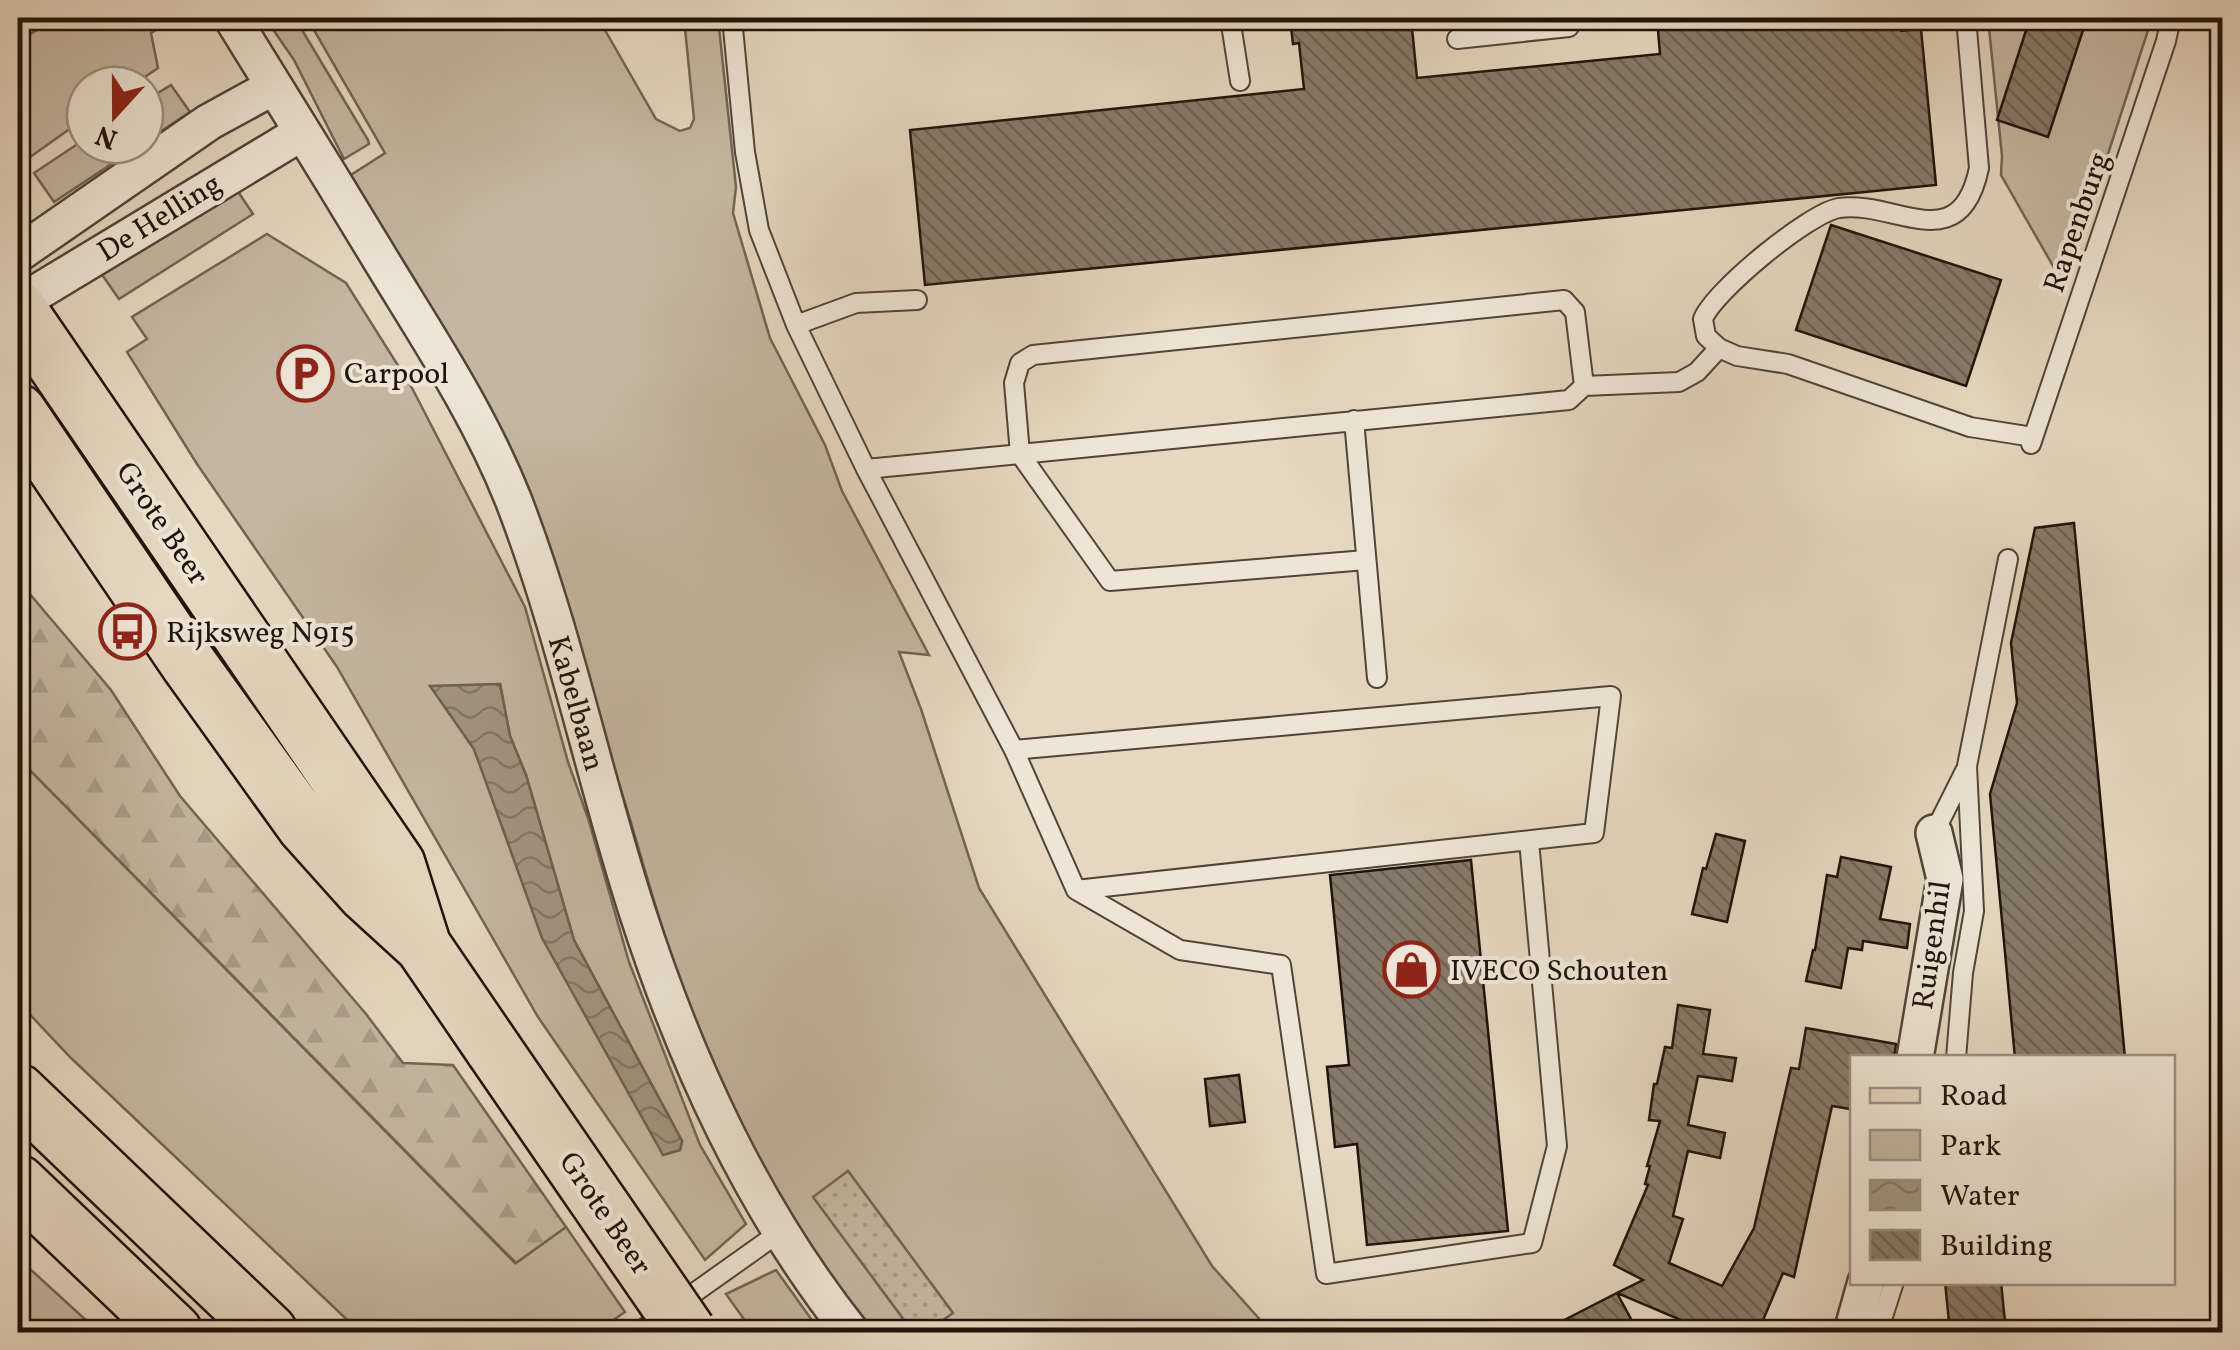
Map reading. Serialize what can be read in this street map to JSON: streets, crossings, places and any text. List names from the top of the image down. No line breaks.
{"streets":{"main road":["Grote Beer"],"street":["De Helling","Kabelbaan","Ruigenhil"],"lane":["Rapenburg"]},"crossings":[["De Helling","Grote Beer"],["De Helling","Kabelbaan"]],"places":{"parking":["Carpool"],"bus stop":["Rijksweg N915"],"shop":["IVECO Schouten"]},"legend":["Road","Park","Water","Building"],"north":"bottom"}
